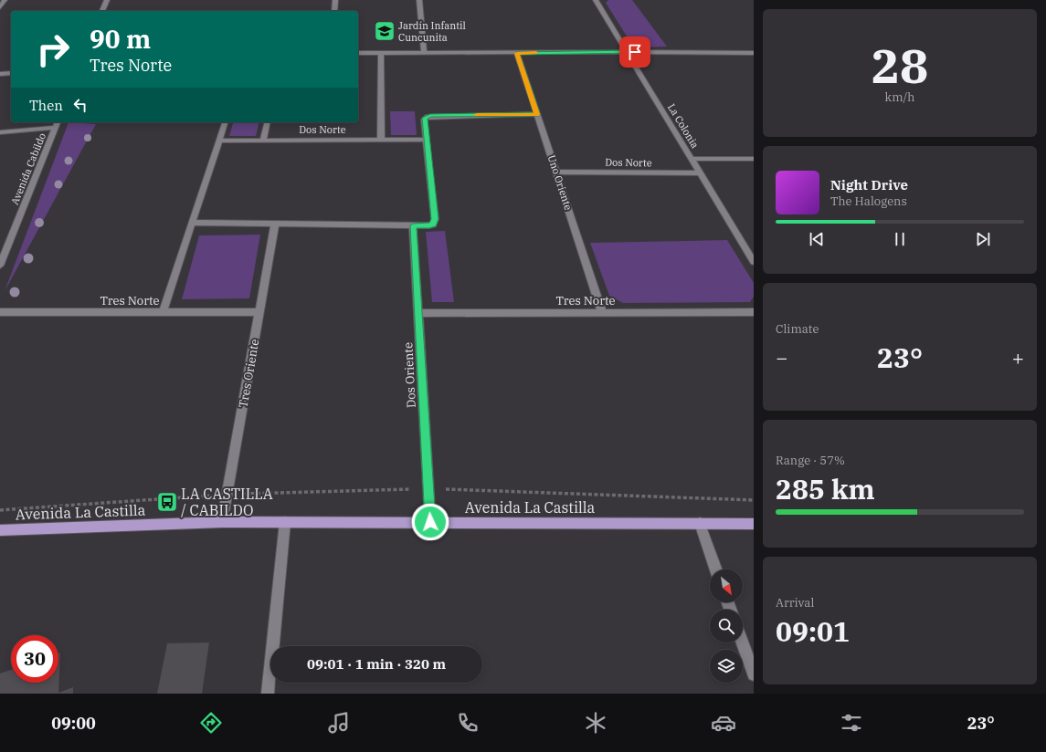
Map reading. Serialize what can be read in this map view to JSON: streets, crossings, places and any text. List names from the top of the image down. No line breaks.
{"streets":{"main road":["Avenida La Castilla"],"street":["La Colonia","Dos Norte","Avenida Cabildo","Uno Oriente","Tres Norte","Tres Oriente","Dos Oriente"]},"crossings":[["La Colonia","Dos Norte"],["Dos Norte","Uno Oriente"],["Uno Oriente","Tres Norte"],["Tres Norte","Tres Oriente"],["Tres Norte","Dos Oriente"],["Tres Oriente","Avenida La Castilla"],["Dos Oriente","Avenida La Castilla"]],"places":{"school or university":["Jardín Infantil Cuncunita"],"bus stop":["LA CASTILLA / CABILDO"]},"north":"bottom right","page":{"tile":[["28","km/h"],"Climate",["Range · 57%","285 km"],["Arrival","09:01"]],"turn":["90 m","Tres Norte"],"then":"Then","song":["Night Drive","The Halogens"],"heat":["−","23°","+"],"limit":"30","trip":"09:01 · 1 min · 320 m","tabs":["09:00","23°"]}}
